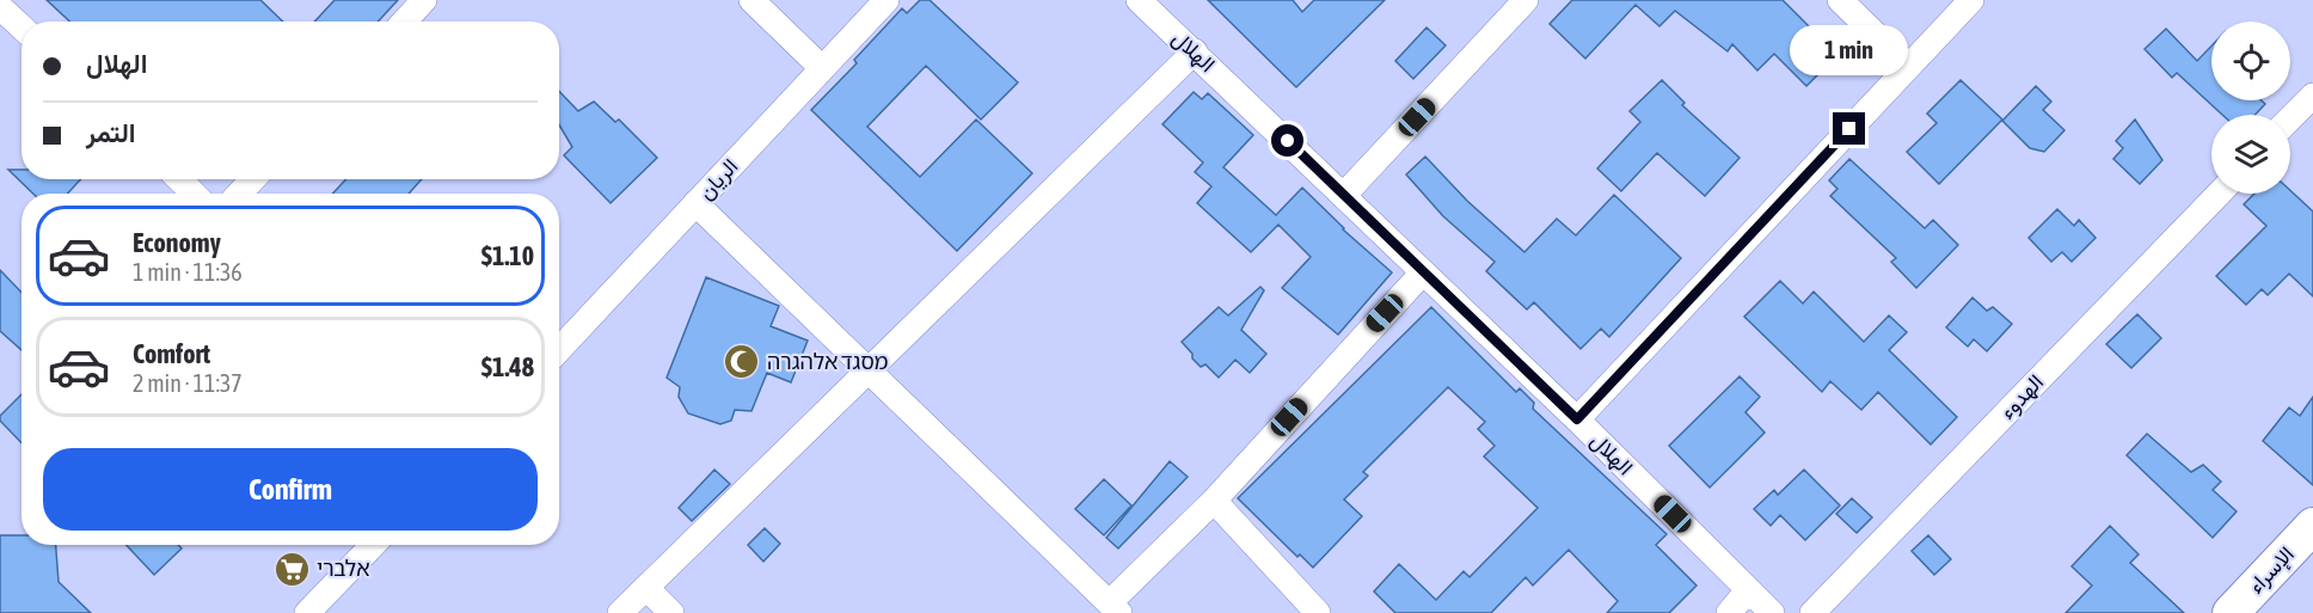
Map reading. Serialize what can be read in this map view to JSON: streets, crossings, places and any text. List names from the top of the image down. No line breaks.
{"streets":{"street":["الهلال","الريان","الهدوء","الإسراء"]},"places":{"mosque":["מסגד אלהגרה"],"supermarket":["אלברי"]},"page":{"banner":["الهلال","التمر"],"bubble":"1 min","list":[{"name":"Economy","note":"1 min · 11:36","value":"$1.10"},{"name":"Comfort","note":"2 min · 11:37","value":"$1.48"}],"buttons":"Confirm"}}
